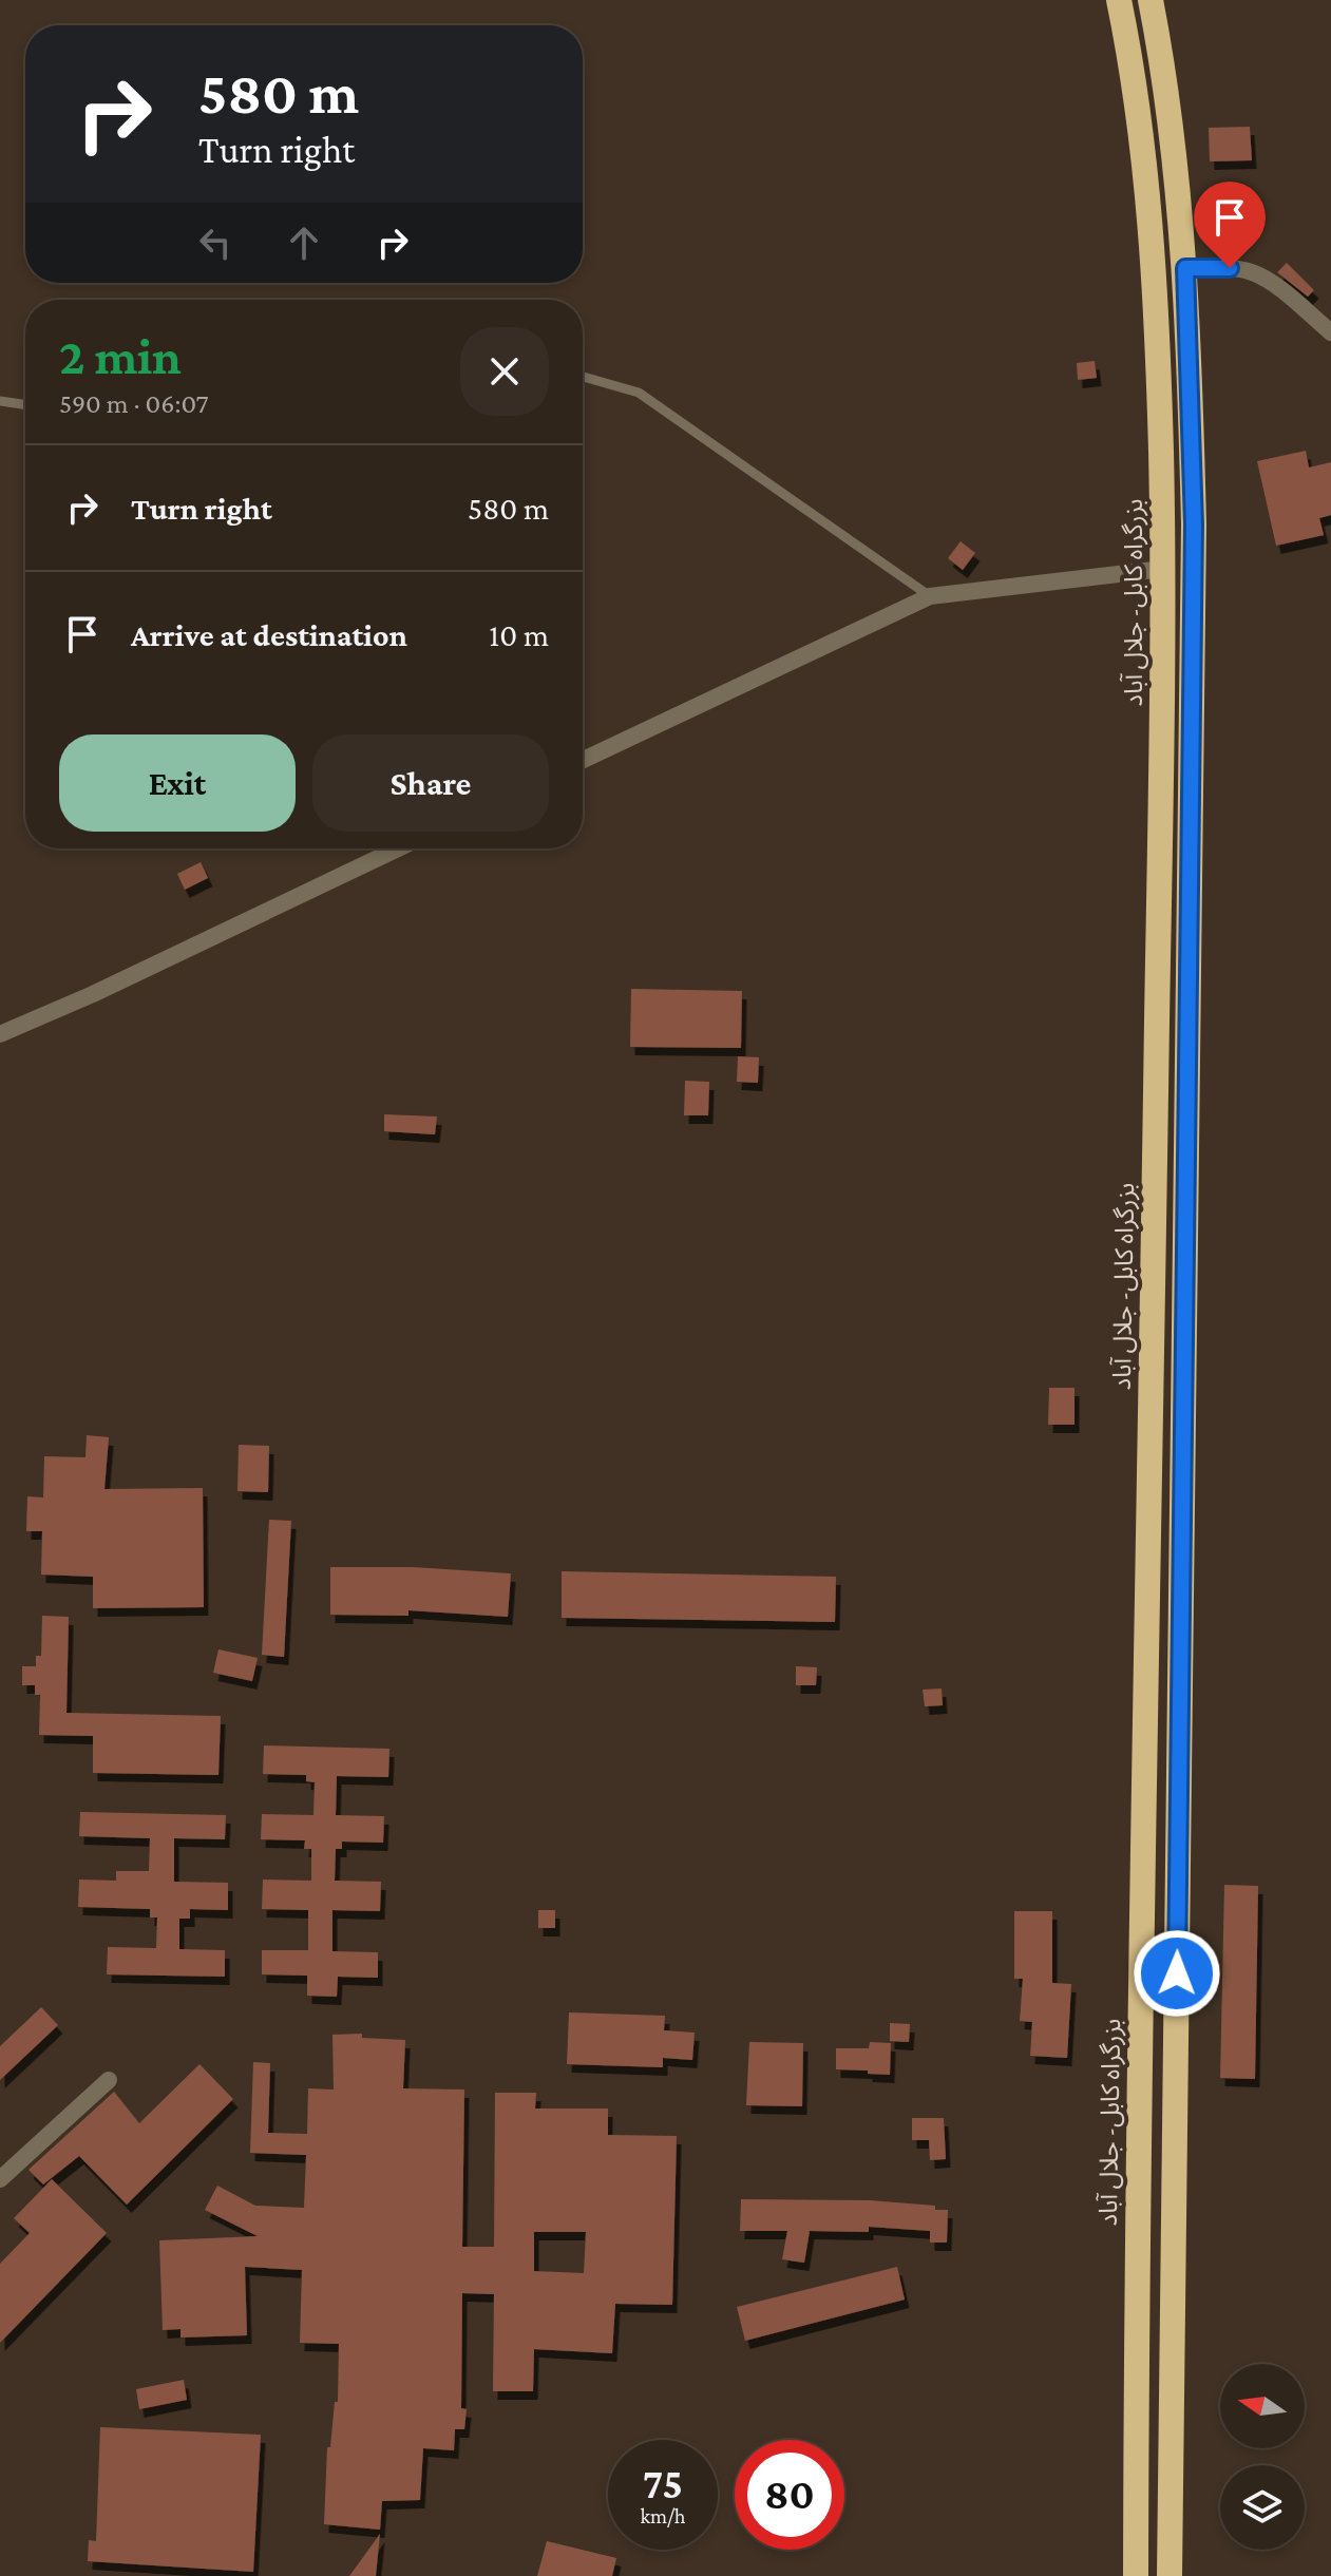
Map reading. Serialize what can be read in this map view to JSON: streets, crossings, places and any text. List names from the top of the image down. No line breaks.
{"streets":{"highway":["بزرگراه کابل- جلال آباد"]},"north":"left","page":{"turn":["580 m","Turn right"],"heading":["2 min","590 m · 06:07"],"list":[{"name":"Turn right","value":"580 m"},{"name":"Arrive at destination","value":"10 m"}],"buttons":["Exit","Share"],"speed":"75 km/h","limit":"80"}}
